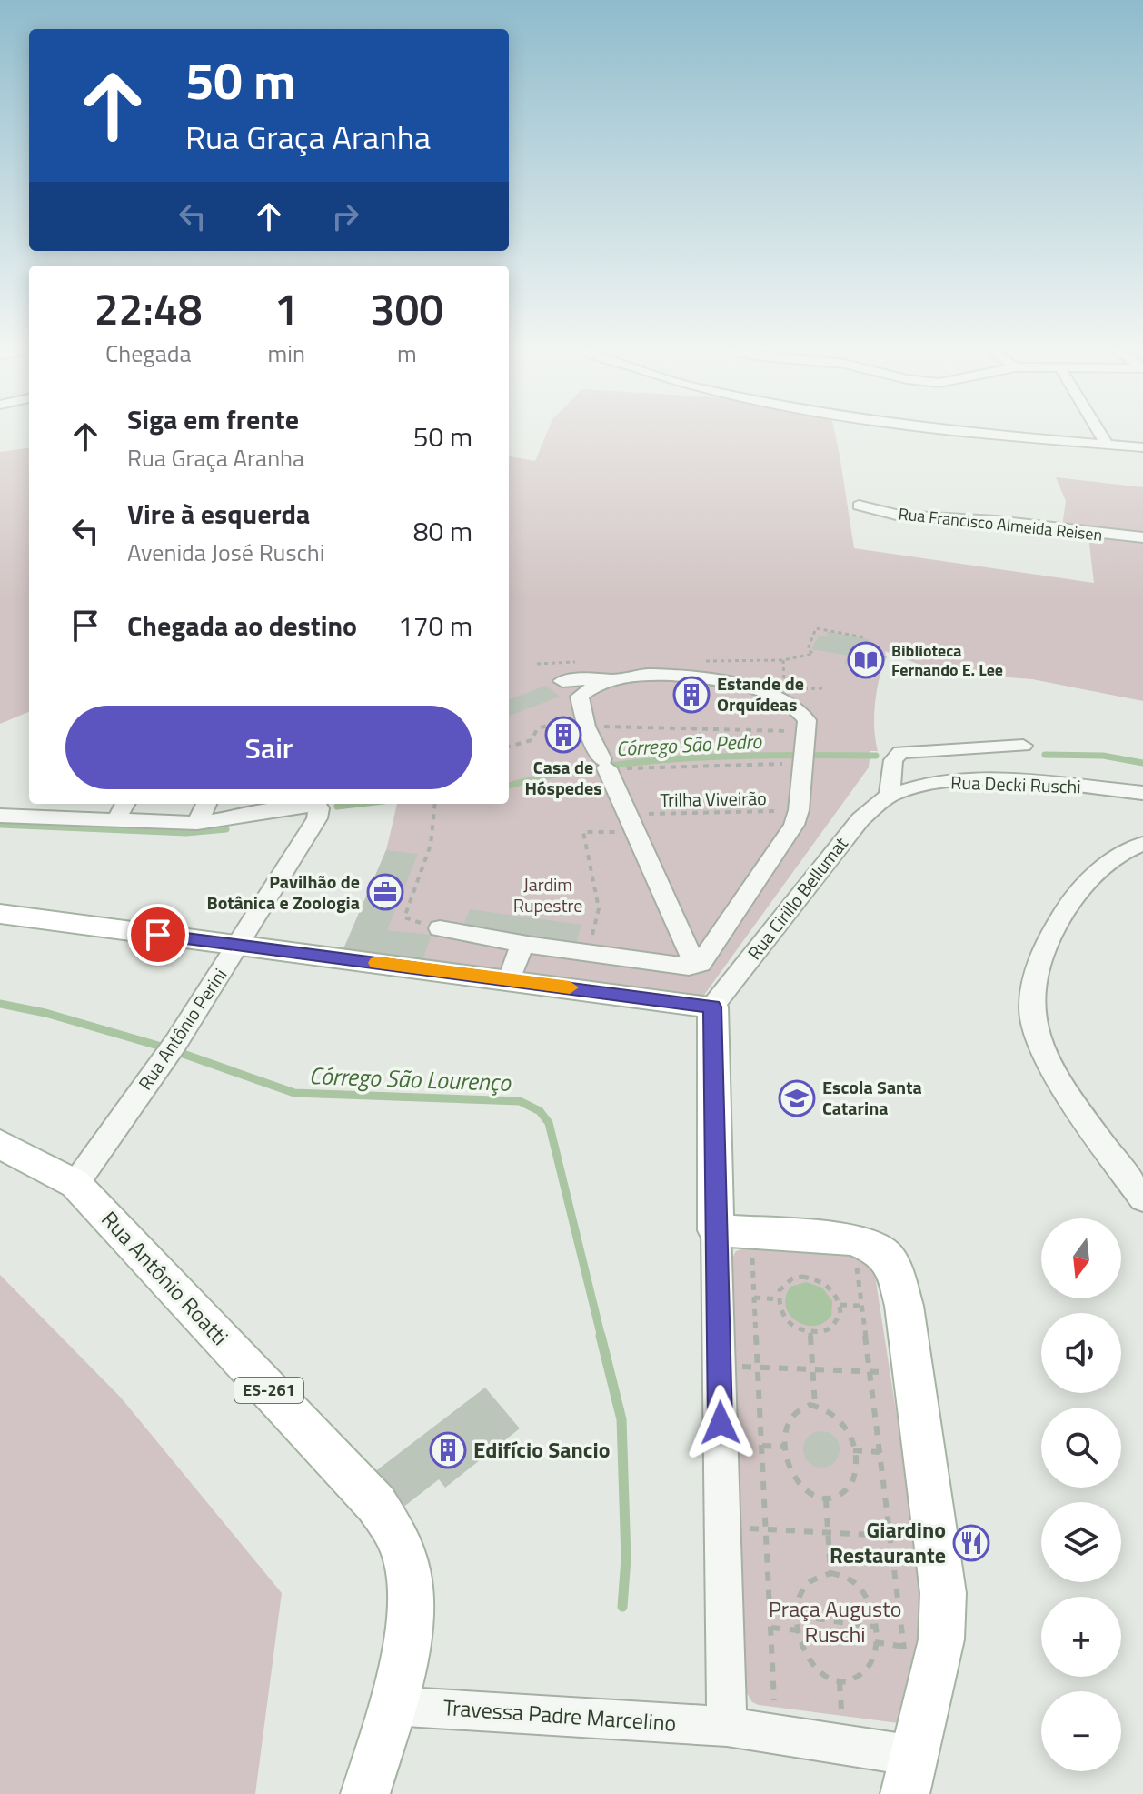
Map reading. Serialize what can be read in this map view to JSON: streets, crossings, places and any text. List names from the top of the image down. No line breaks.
{"streets":{"main road":["Rua Antônio Roatti","ES-261"],"street":["Rua Francisco Almeida Reisen","Rua Decki Ruschi","Rua Cirillo Bellumat","Rua Antônio Perini","Travessa Padre Marcelino"],"path":["Trilha Viveirão"]},"crossings":[["Rua Decki Ruschi","Rua Cirillo Bellumat"],["Rua Antônio Perini","Rua Antônio Roatti"],["Rua Antônio Roatti","ES-261"],["Rua Antônio Roatti","Travessa Padre Marcelino"],["ES-261","Travessa Padre Marcelino"]],"water":["Córrego São Pedro","Córrego São Lourenço"],"parks":["Jardim Rupestre","Praça Augusto Ruschi"],"places":{"library":["Biblioteca Fernando E. Lee"],"building":["Estande de Orquídeas","Casa de Hóspedes","Edifício Sancio"],"office":["Pavilhão de Botânica e Zoologia"],"school or university":["Escola Santa Catarina"],"restaurant":["Giardino Restaurante"]},"north":"bottom","page":{"turn":["50 m","Rua Graça Aranha"],"eta":["22:48","Chegada","1","min","300","m"],"list":[{"name":"Siga em frente","note":"Rua Graça Aranha","value":"50 m"},{"name":"Vire à esquerda","note":"Avenida José Ruschi","value":"80 m"},{"name":"Chegada ao destino","value":"170 m"}],"buttons":"Sair","map_buttons":["+","−"]}}
